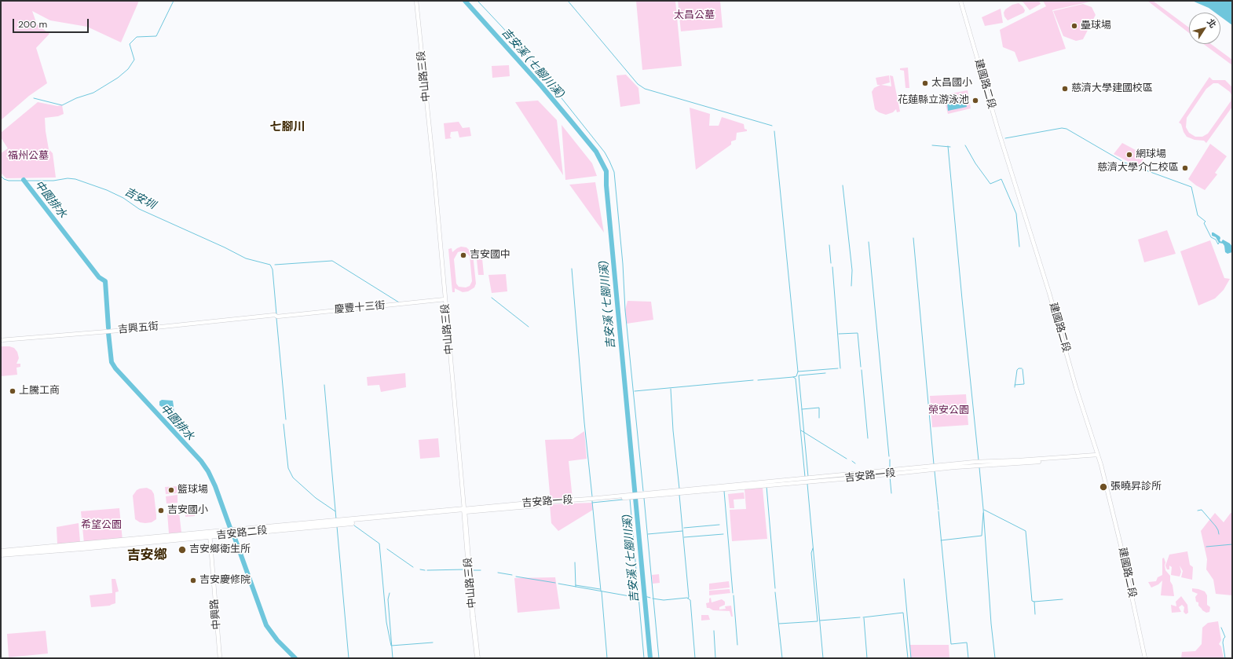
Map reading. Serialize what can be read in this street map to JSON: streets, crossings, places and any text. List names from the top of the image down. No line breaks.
{"streets":{"main road":["中山路三段","吉安路二段"],"street":["建國路二段","慶豐十三街","吉興五街","吉安路一段","中興路"]},"crossings":[["中山路三段","慶豐十三街"],["中山路三段","吉安路一段"],["中山路三段","吉安路二段"],["建國路二段","吉安路一段"],["慶豐十三街","吉興五街"],["吉安路一段","吉安路二段"],["吉安路二段","中興路"]],"districts":["七腳川","吉安鄉"],"water":["吉安溪 (七腳川溪)","吉安圳","中園排水"],"parks":["太昌公墓","福州公墓","榮安公園","希望公園"],"places":["壘球場","太昌國小","慈濟大學建國校區","花蓮縣立游泳池","網球場","慈濟大學介仁校區","吉安國中","上騰工商","張曉昇診所","籃球場","吉安國小","吉安鄉衛生所","吉安慶修院"],"scale_bar":"200 m","north":"top right"}
